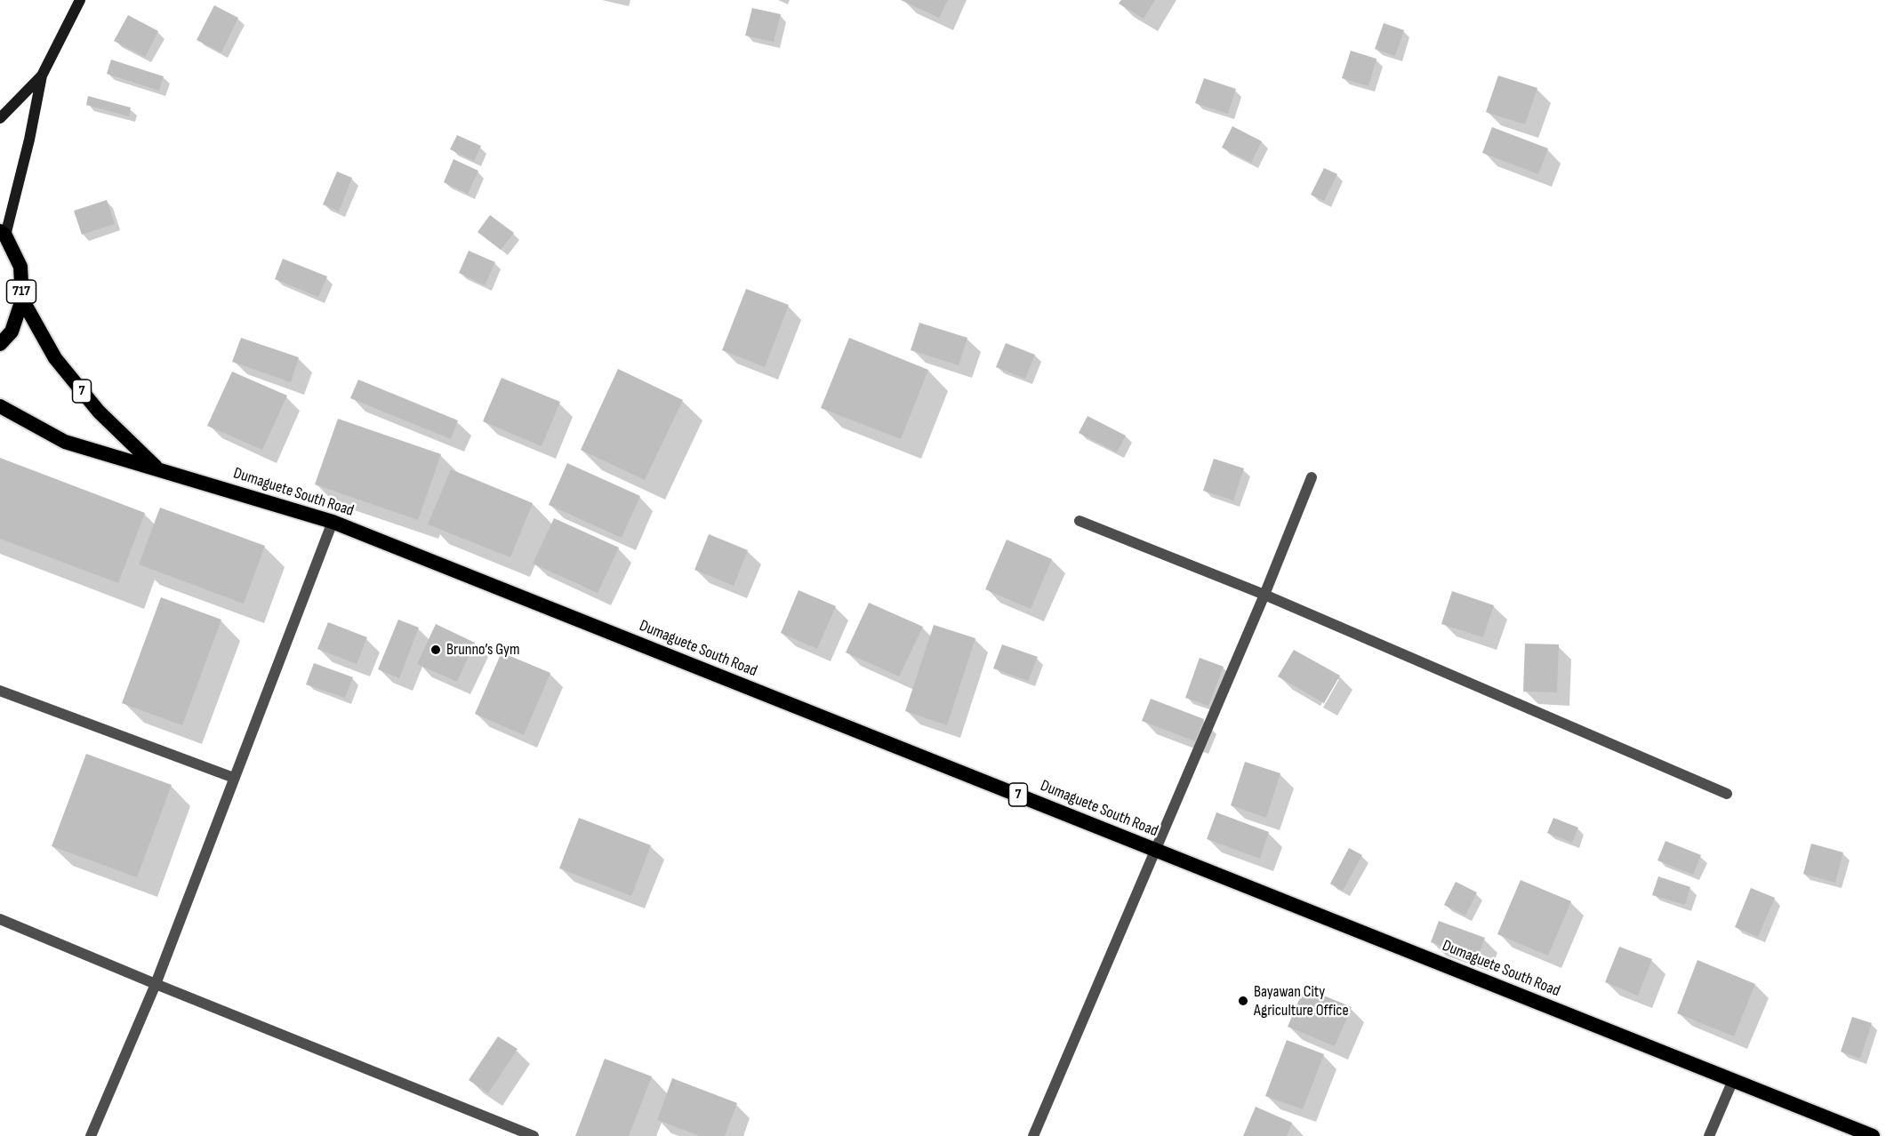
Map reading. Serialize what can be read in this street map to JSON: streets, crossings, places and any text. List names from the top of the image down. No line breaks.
{"streets":{"highway":["717","7","Dumaguete South Road"]},"crossings":[["717","Dumaguete South Road"]],"places":["Brunno’s Gym","Bayawan City Agriculture Office"]}
